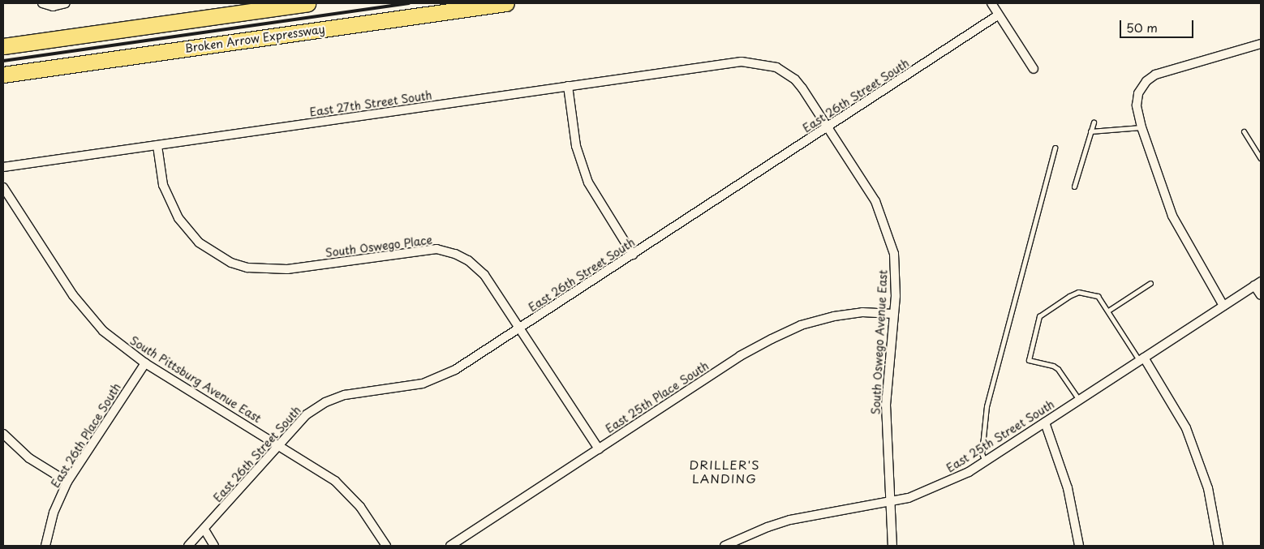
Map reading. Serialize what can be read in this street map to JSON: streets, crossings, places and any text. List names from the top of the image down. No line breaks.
{"streets":{"highway":["Broken Arrow Expressway"],"street":["East 26th Street South","East 27th Street South","South Oswego Place","South Oswego Avenue East","South Pittsburg Avenue East","East 25th Place South","East 26th Place South","East 25th Street South"]},"crossings":[["East 26th Street South","South Oswego Place"],["East 26th Street South","South Oswego Avenue East"],["East 26th Street South","South Pittsburg Avenue East"],["East 27th Street South","South Oswego Place"],["East 27th Street South","South Oswego Avenue East"],["South Oswego Place","East 25th Place South"],["South Oswego Avenue East","East 25th Place South"],["South Oswego Avenue East","East 25th Street South"],["South Pittsburg Avenue East","East 26th Place South"]],"districts":["DRILLER'S LANDING"],"scale_bar":"50 m"}
